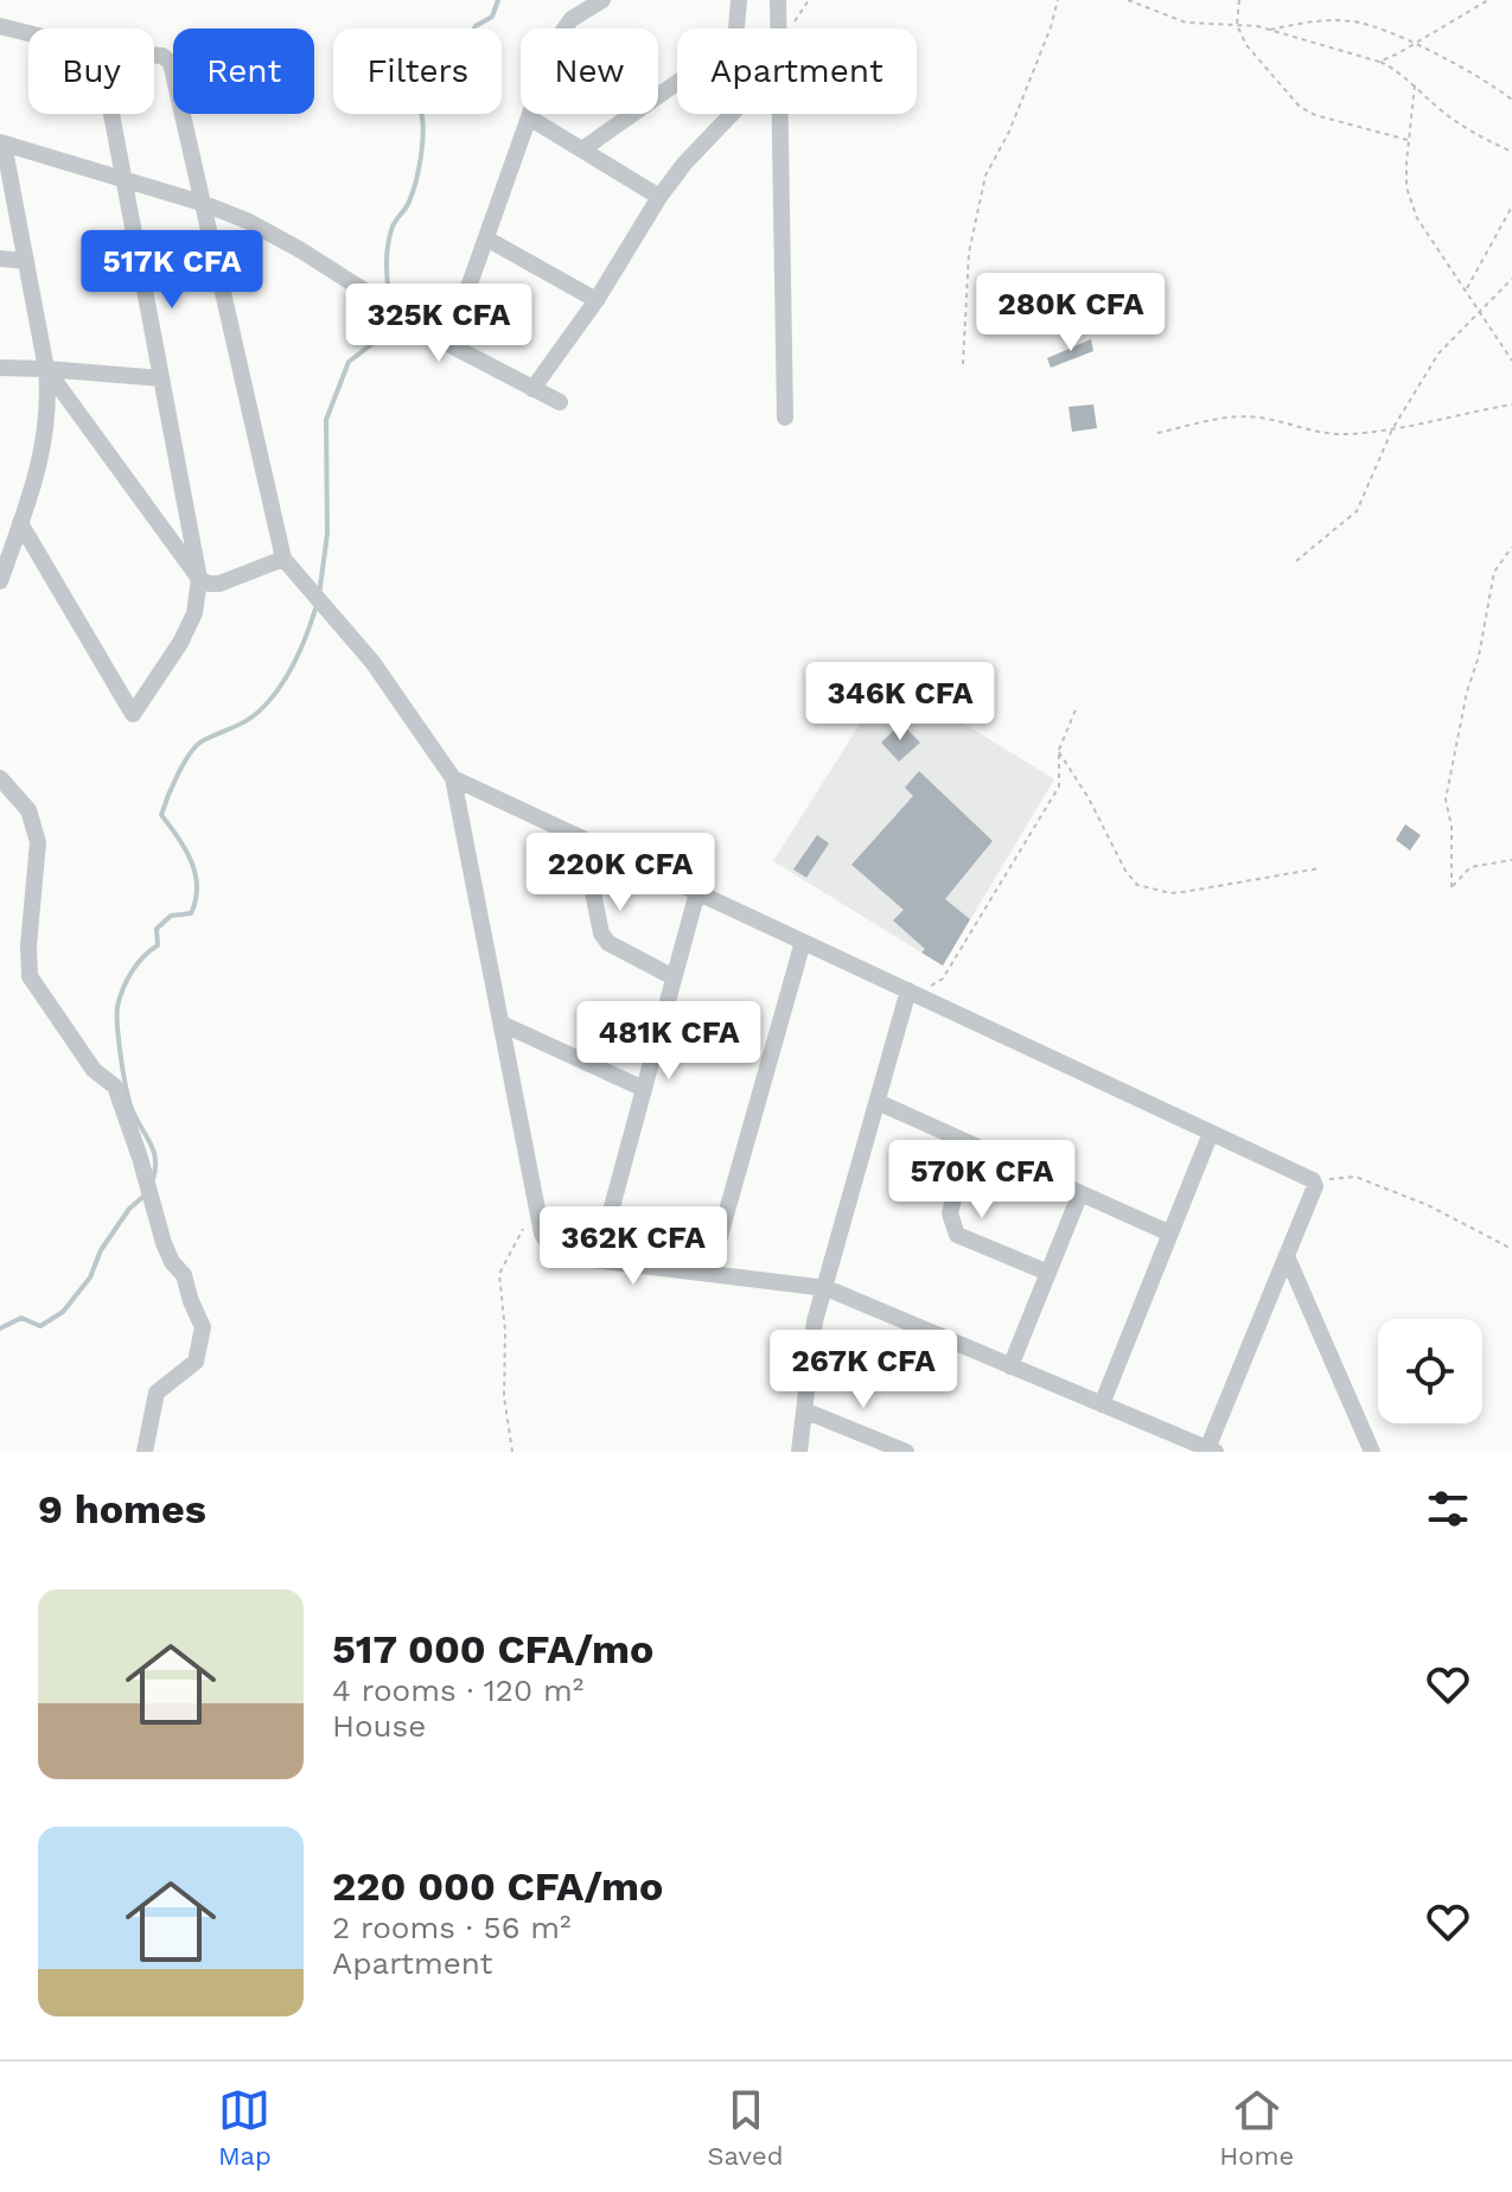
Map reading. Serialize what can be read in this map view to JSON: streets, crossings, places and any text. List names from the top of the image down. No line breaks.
{"page":{"chip":["Buy","Rent","Filters","New","Apartment"],"price":["517K CFA","280K CFA","325K CFA","346K CFA","220K CFA","481K CFA","570K CFA","362K CFA","267K CFA"],"heading":"9 homes","list":[{"name":"517 000 CFA/mo","note":"4 rooms · 120 m² · House"},{"name":"220 000 CFA/mo","note":"2 rooms · 56 m² · Apartment"}],"tabs":["Map","Saved","Home"]}}
